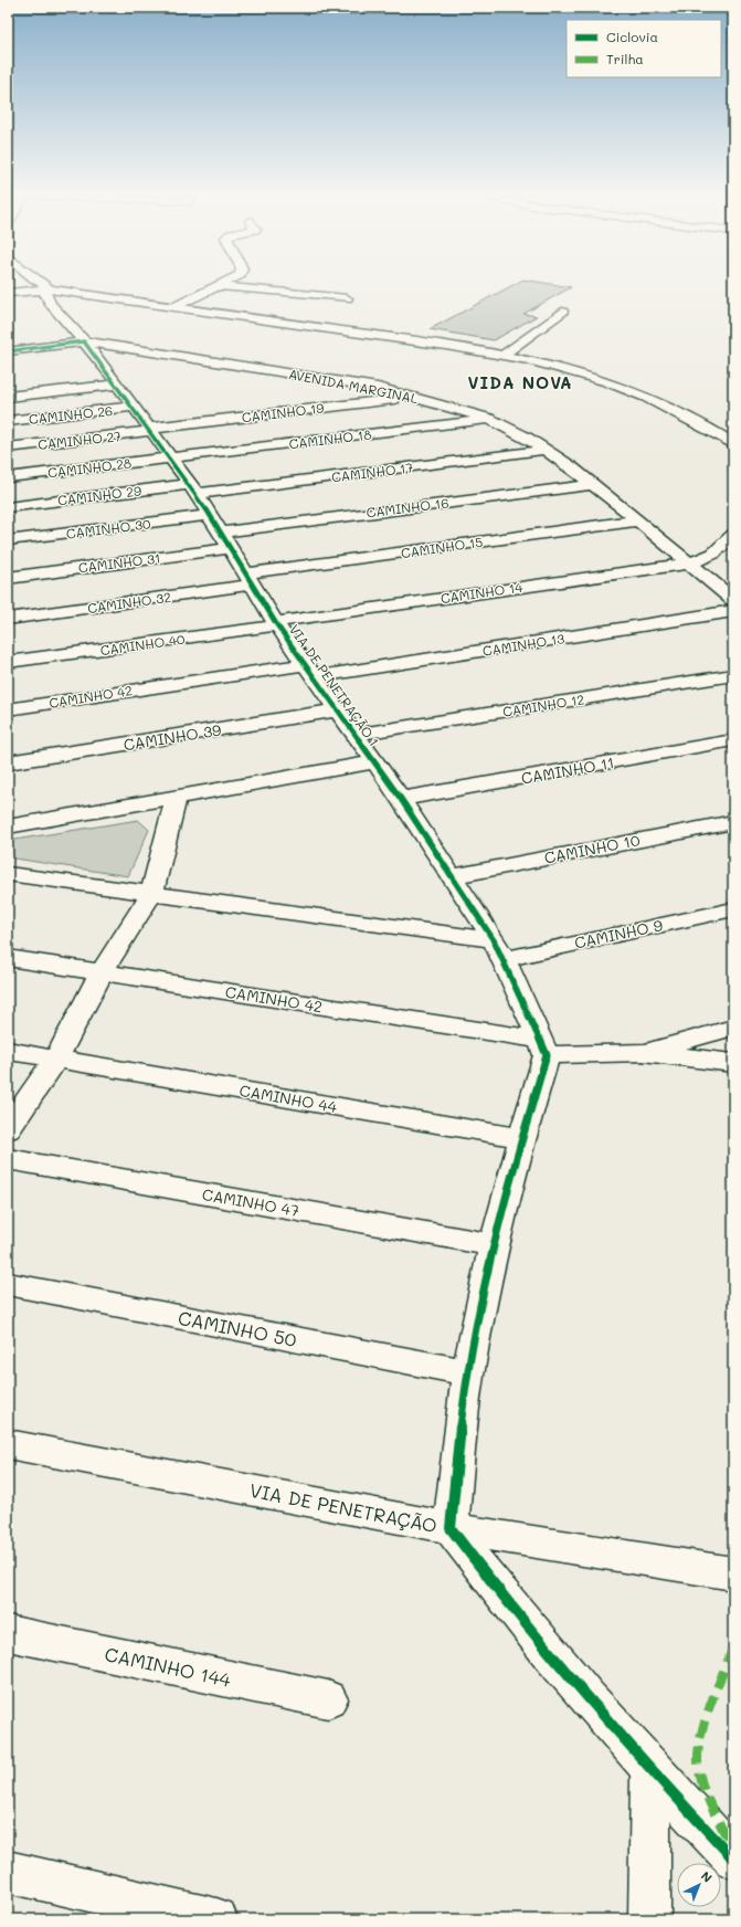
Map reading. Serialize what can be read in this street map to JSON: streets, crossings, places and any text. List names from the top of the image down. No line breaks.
{"streets":{"street":["AVENIDA MARGINAL","CAMINHO 19","CAMINHO 26","CAMINHO 18","CAMINHO 27","CAMINHO 28","CAMINHO 17","CAMINHO 29","CAMINHO 16","CAMINHO 30","CAMINHO 15","CAMINHO 31","CAMINHO 14","CAMINHO 32","CAMINHO 40","CAMINHO 13","VIA DE PENETRAÇÃO 1","CAMINHO 42","CAMINHO 12","CAMINHO 39","CAMINHO 11","CAMINHO 10","CAMINHO 9","CAMINHO 44","CAMINHO 47","CAMINHO 50","VIA DE PENETRAÇÃO","CAMINHO 144"]},"crossings":[["AVENIDA MARGINAL","CAMINHO 19"],["AVENIDA MARGINAL","CAMINHO 18"],["AVENIDA MARGINAL","CAMINHO 17"],["AVENIDA MARGINAL","CAMINHO 16"],["AVENIDA MARGINAL","CAMINHO 15"],["AVENIDA MARGINAL","CAMINHO 14"],["AVENIDA MARGINAL","VIA DE PENETRAÇÃO 1"],["CAMINHO 19","CAMINHO 27"],["CAMINHO 19","VIA DE PENETRAÇÃO 1"],["CAMINHO 26","VIA DE PENETRAÇÃO 1"],["CAMINHO 18","CAMINHO 28"],["CAMINHO 18","VIA DE PENETRAÇÃO 1"],["CAMINHO 27","VIA DE PENETRAÇÃO 1"],["CAMINHO 28","VIA DE PENETRAÇÃO 1"],["CAMINHO 17","CAMINHO 29"],["CAMINHO 17","VIA DE PENETRAÇÃO 1"],["CAMINHO 29","VIA DE PENETRAÇÃO 1"],["CAMINHO 16","VIA DE PENETRAÇÃO 1"],["CAMINHO 30","VIA DE PENETRAÇÃO 1"],["CAMINHO 15","CAMINHO 32"],["CAMINHO 15","VIA DE PENETRAÇÃO 1"],["CAMINHO 31","VIA DE PENETRAÇÃO 1"],["CAMINHO 14","CAMINHO 40"],["CAMINHO 14","VIA DE PENETRAÇÃO 1"],["CAMINHO 32","VIA DE PENETRAÇÃO 1"],["CAMINHO 40","VIA DE PENETRAÇÃO 1"],["CAMINHO 13","VIA DE PENETRAÇÃO 1"],["CAMINHO 13","CAMINHO 42"],["VIA DE PENETRAÇÃO 1","CAMINHO 42"],["VIA DE PENETRAÇÃO 1","CAMINHO 12"],["VIA DE PENETRAÇÃO 1","CAMINHO 39"],["VIA DE PENETRAÇÃO 1","CAMINHO 11"],["VIA DE PENETRAÇÃO 1","CAMINHO 10"],["VIA DE PENETRAÇÃO 1","CAMINHO 9"]],"districts":["VIDA NOVA"],"legend":["Ciclovia","Trilha"],"north":"top right"}
